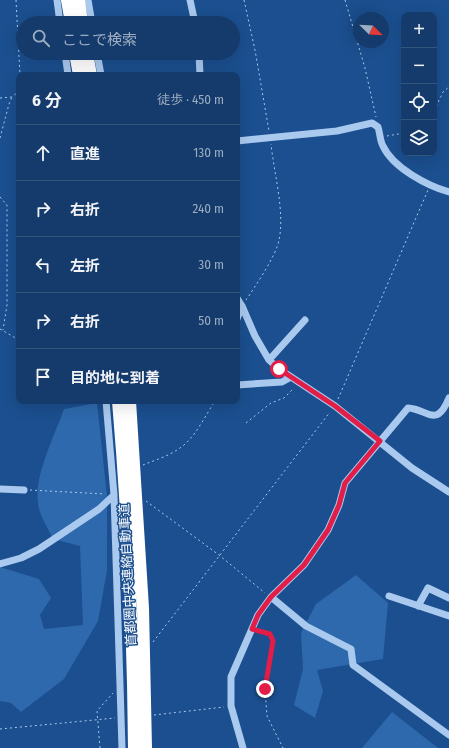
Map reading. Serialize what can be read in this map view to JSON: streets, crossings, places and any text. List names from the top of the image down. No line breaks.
{"streets":{"highway":["首都圏中央連絡自動車道"]},"north":"bottom right","page":{"map_buttons":["+","−"],"search":"ここで検索","heading":["6 分","徒歩 · 450 m"],"list":[["直進","130 m"],["右折","240 m"],["左折","30 m"],["右折","50 m"],"目的地に到着"]}}
